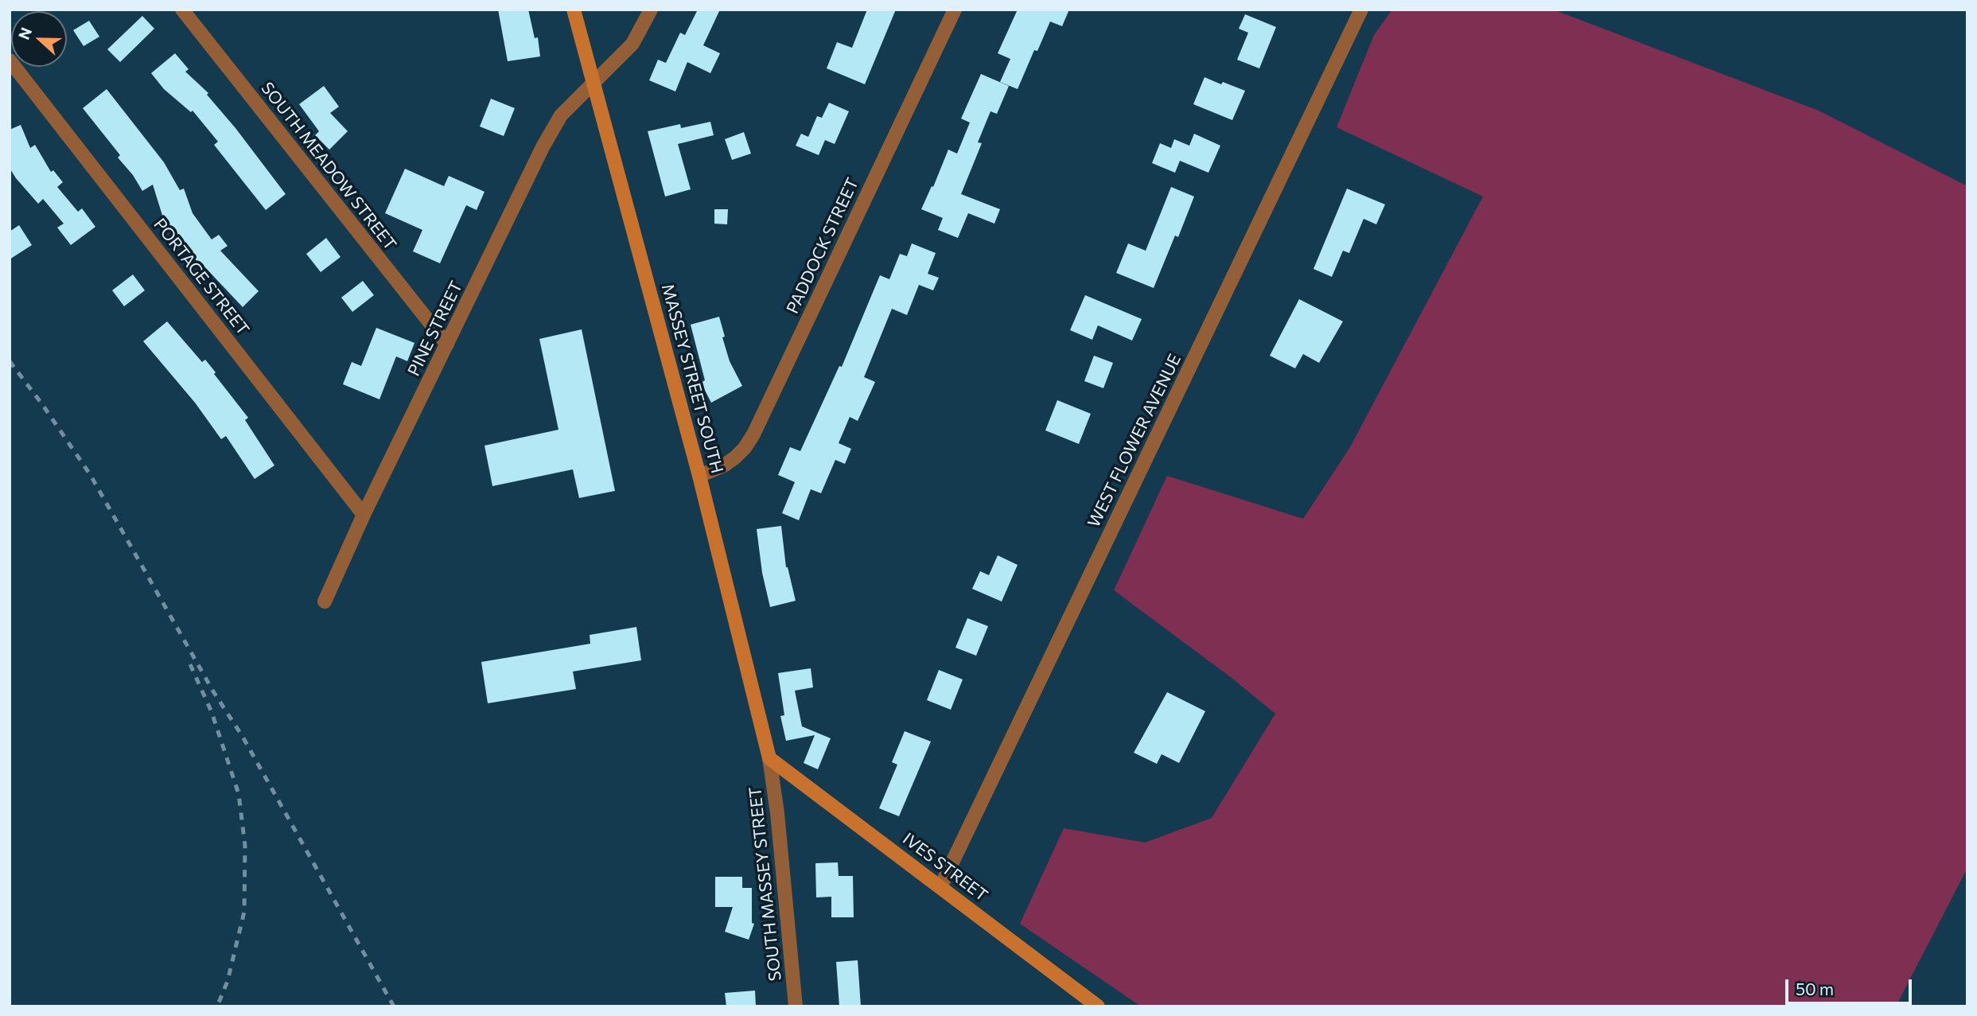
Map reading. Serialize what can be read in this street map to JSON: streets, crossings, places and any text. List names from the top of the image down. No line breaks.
{"streets":{"street":["SOUTH MEADOW STREET","PADDOCK STREET","PORTAGE STREET","PINE STREET","MASSEY STREET SOUTH","WEST FLOWER AVENUE","IVES STREET","SOUTH MASSEY STREET"]},"crossings":[["SOUTH MEADOW STREET","PINE STREET"],["PADDOCK STREET","MASSEY STREET SOUTH"],["PORTAGE STREET","PINE STREET"],["PINE STREET","MASSEY STREET SOUTH"],["MASSEY STREET SOUTH","IVES STREET"],["MASSEY STREET SOUTH","SOUTH MASSEY STREET"],["WEST FLOWER AVENUE","IVES STREET"],["IVES STREET","SOUTH MASSEY STREET"]],"scale_bar":"50 m","north":"left"}
